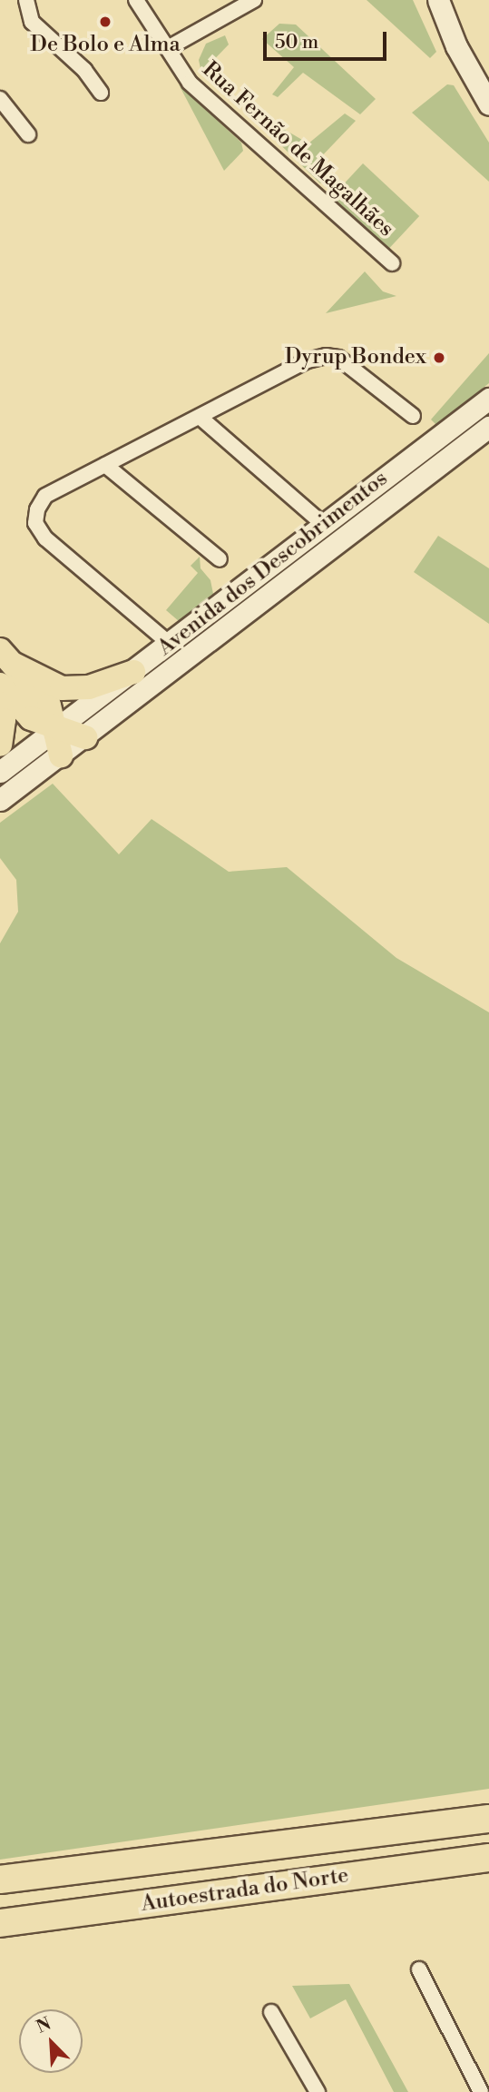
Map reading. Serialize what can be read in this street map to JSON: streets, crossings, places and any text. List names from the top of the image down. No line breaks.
{"streets":{"highway":["Autoestrada do Norte"],"main road":["Avenida dos Descobrimentos"],"street":["Rua Fernão de Magalhães"]},"places":["De Bolo e Alma","Dyrup Bondex"],"scale_bar":"50 m","north":"top left"}
